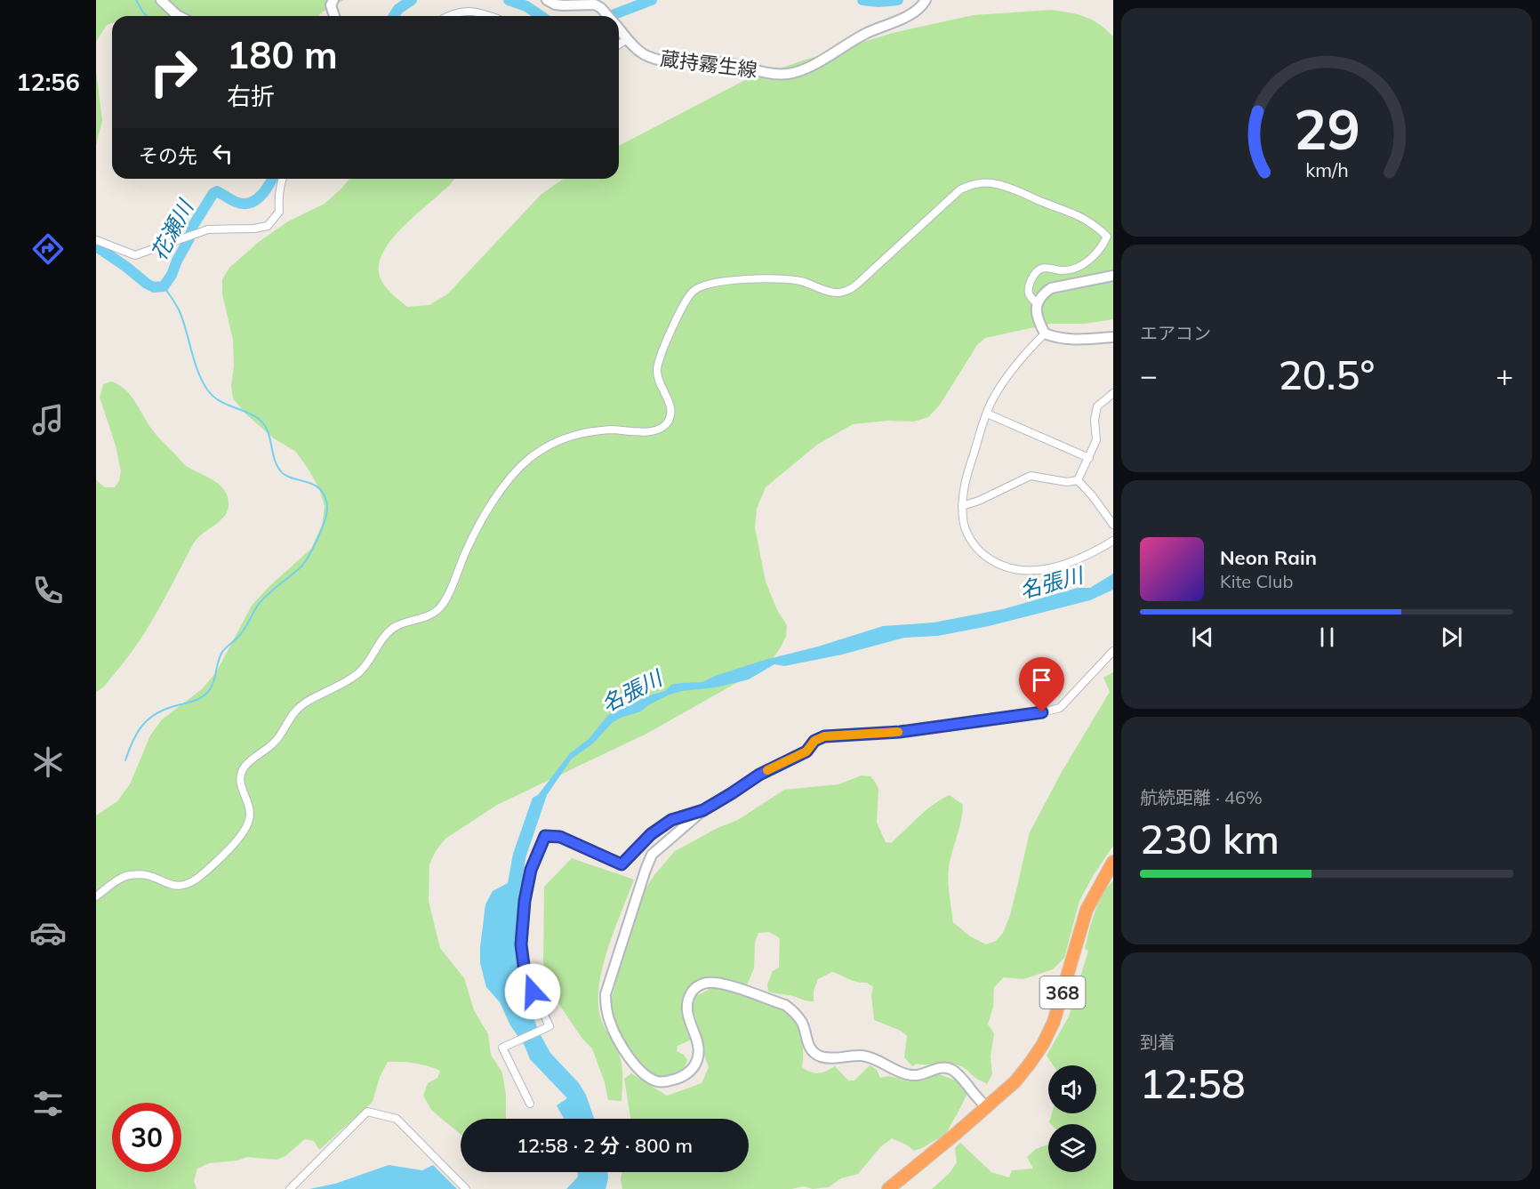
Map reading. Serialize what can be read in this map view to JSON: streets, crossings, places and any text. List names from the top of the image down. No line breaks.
{"streets":{"highway":["368"],"street":["蔵持霧生線"]},"water":["花瀬川","名張川"],"page":{"tabs":"12:56","turn":["180 m","右折"],"then":"その先","tile":["エアコン",["航続距離 · 46%","230 km"],["到着","12:58"]],"heat":["−","20.5°","+"],"song":["Neon Rain","Kite Club"],"limit":"30","trip":"12:58 · 2 分 · 800 m","gauge":["29","km/h"]}}
